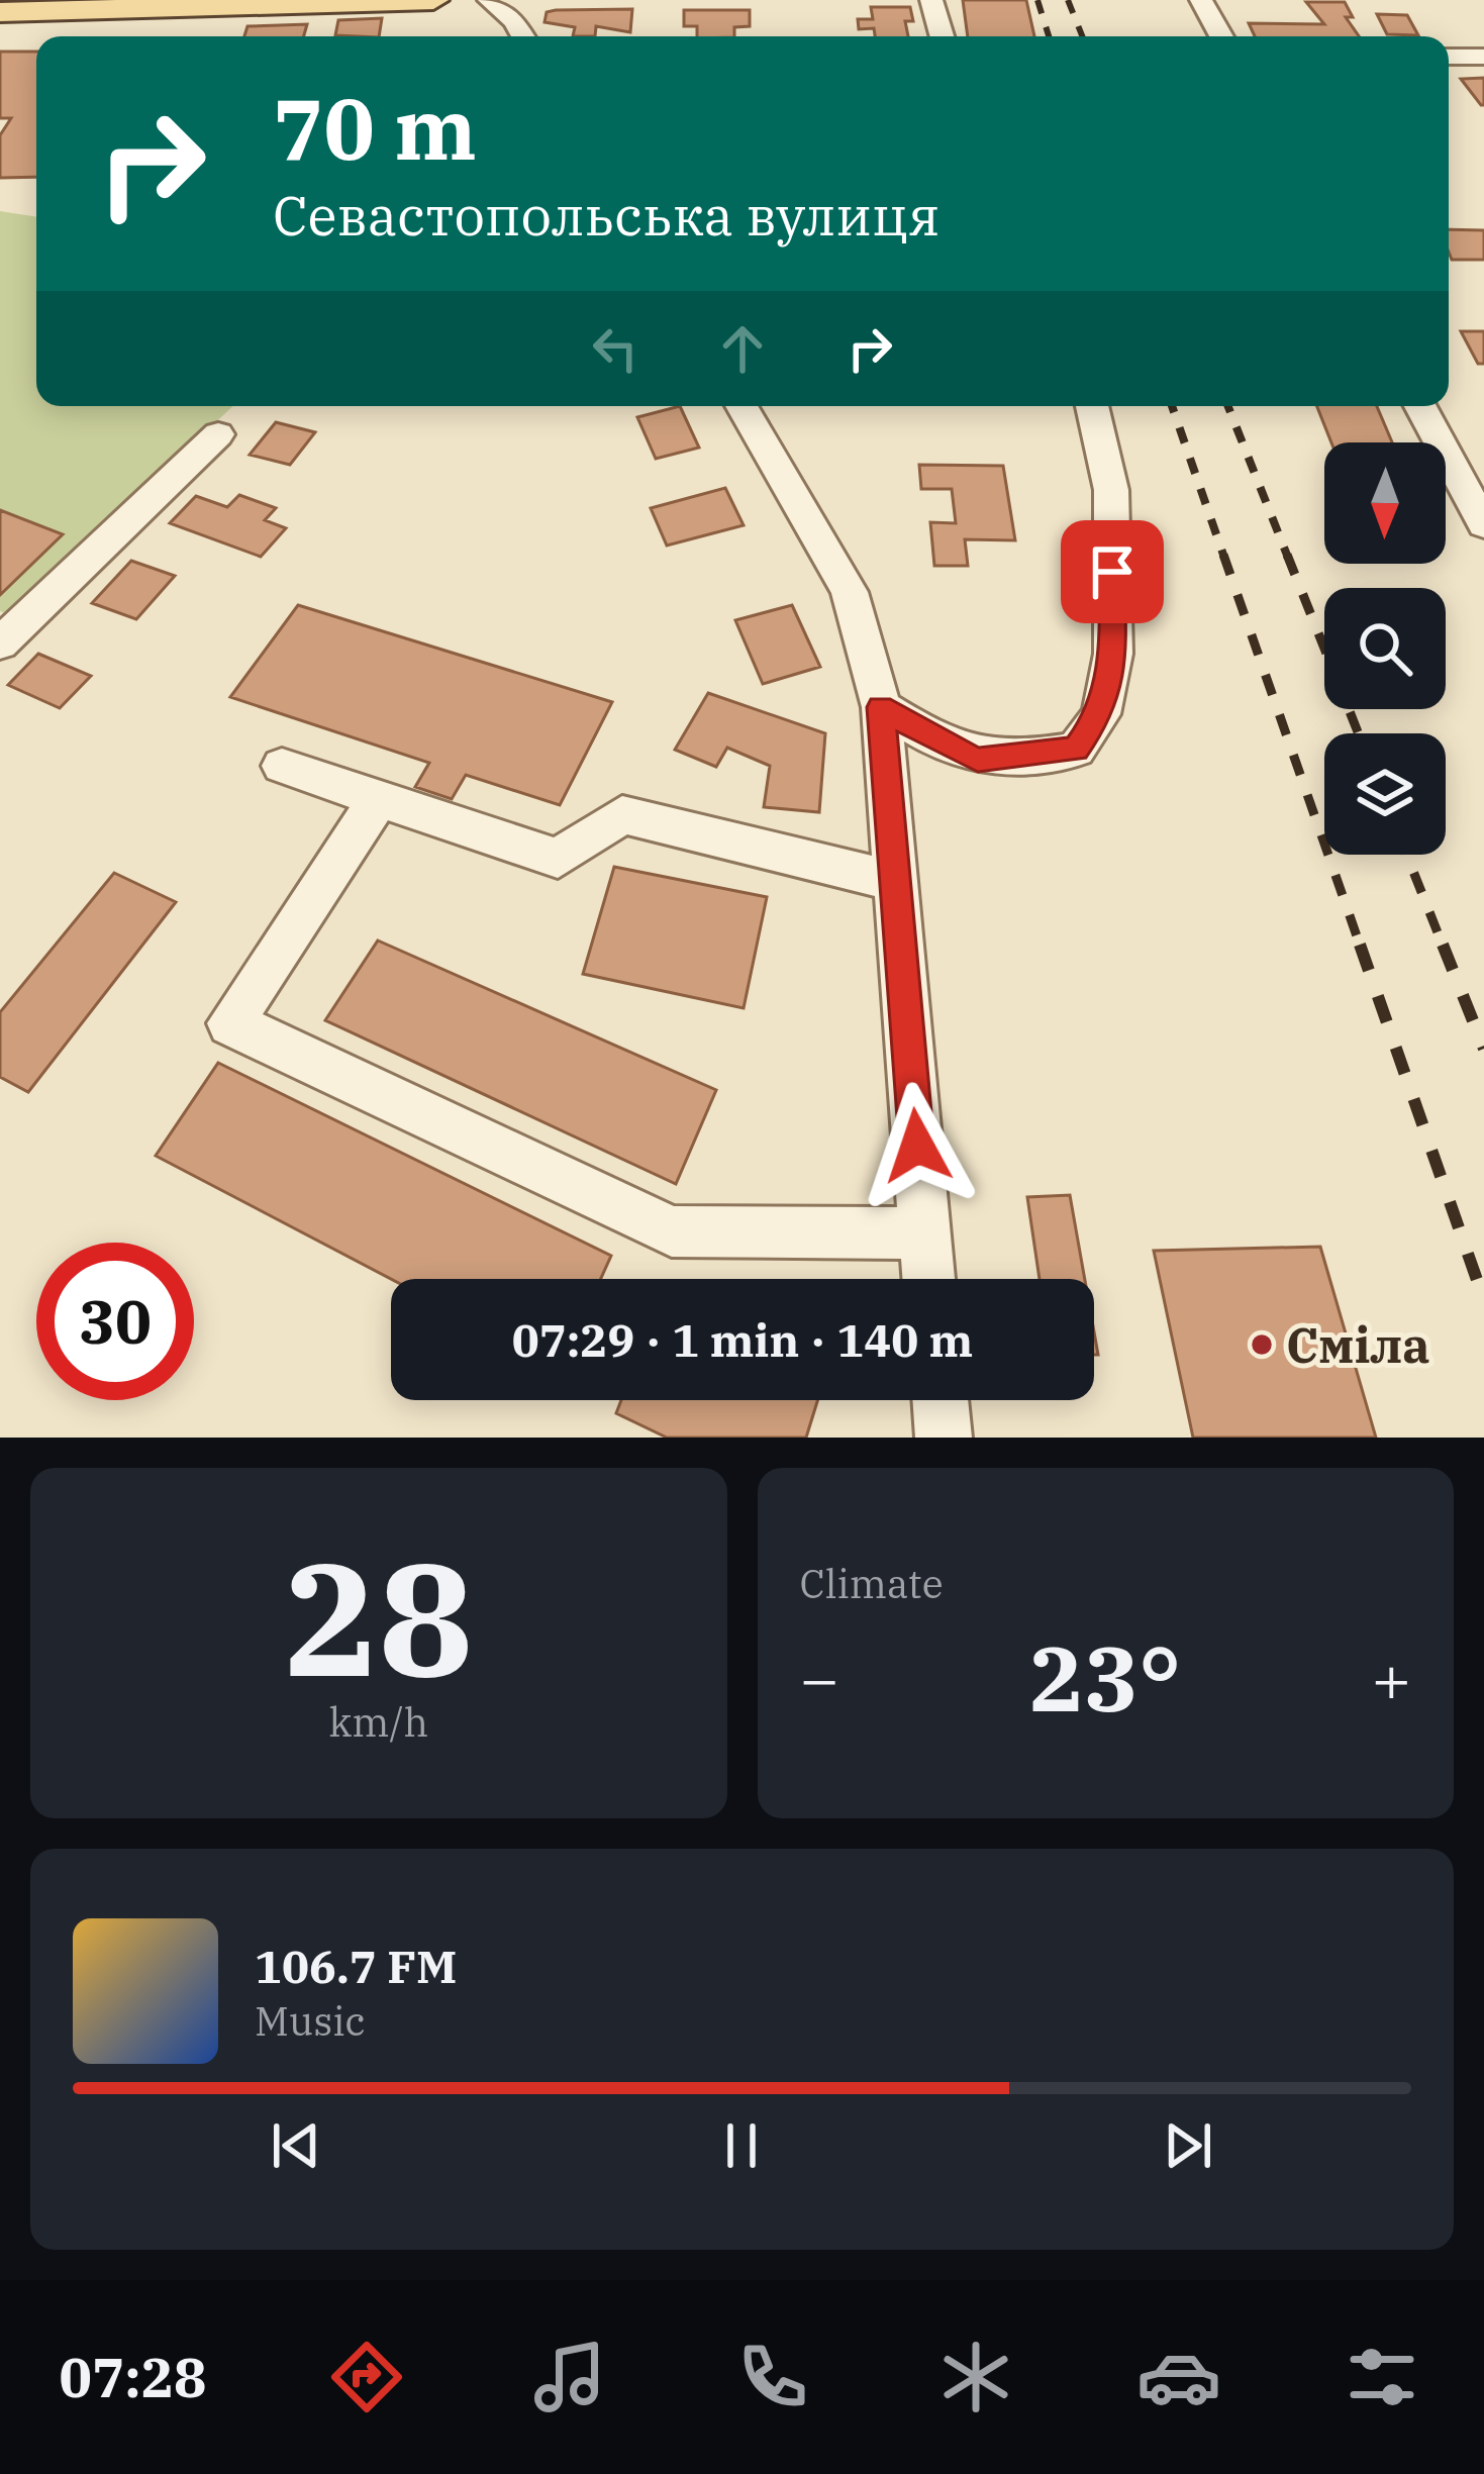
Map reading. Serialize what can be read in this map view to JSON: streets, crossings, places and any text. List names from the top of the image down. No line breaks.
{"places":["Сміла"],"north":"bottom","page":{"turn":["70 m","Севастопольська вулиця"],"limit":"30","trip":"07:29 · 1 min · 140 m","tile":[["28","km/h"],"Climate"],"heat":["−","23°","+"],"song":["106.7 FM","Music"],"tabs":"07:28"}}
